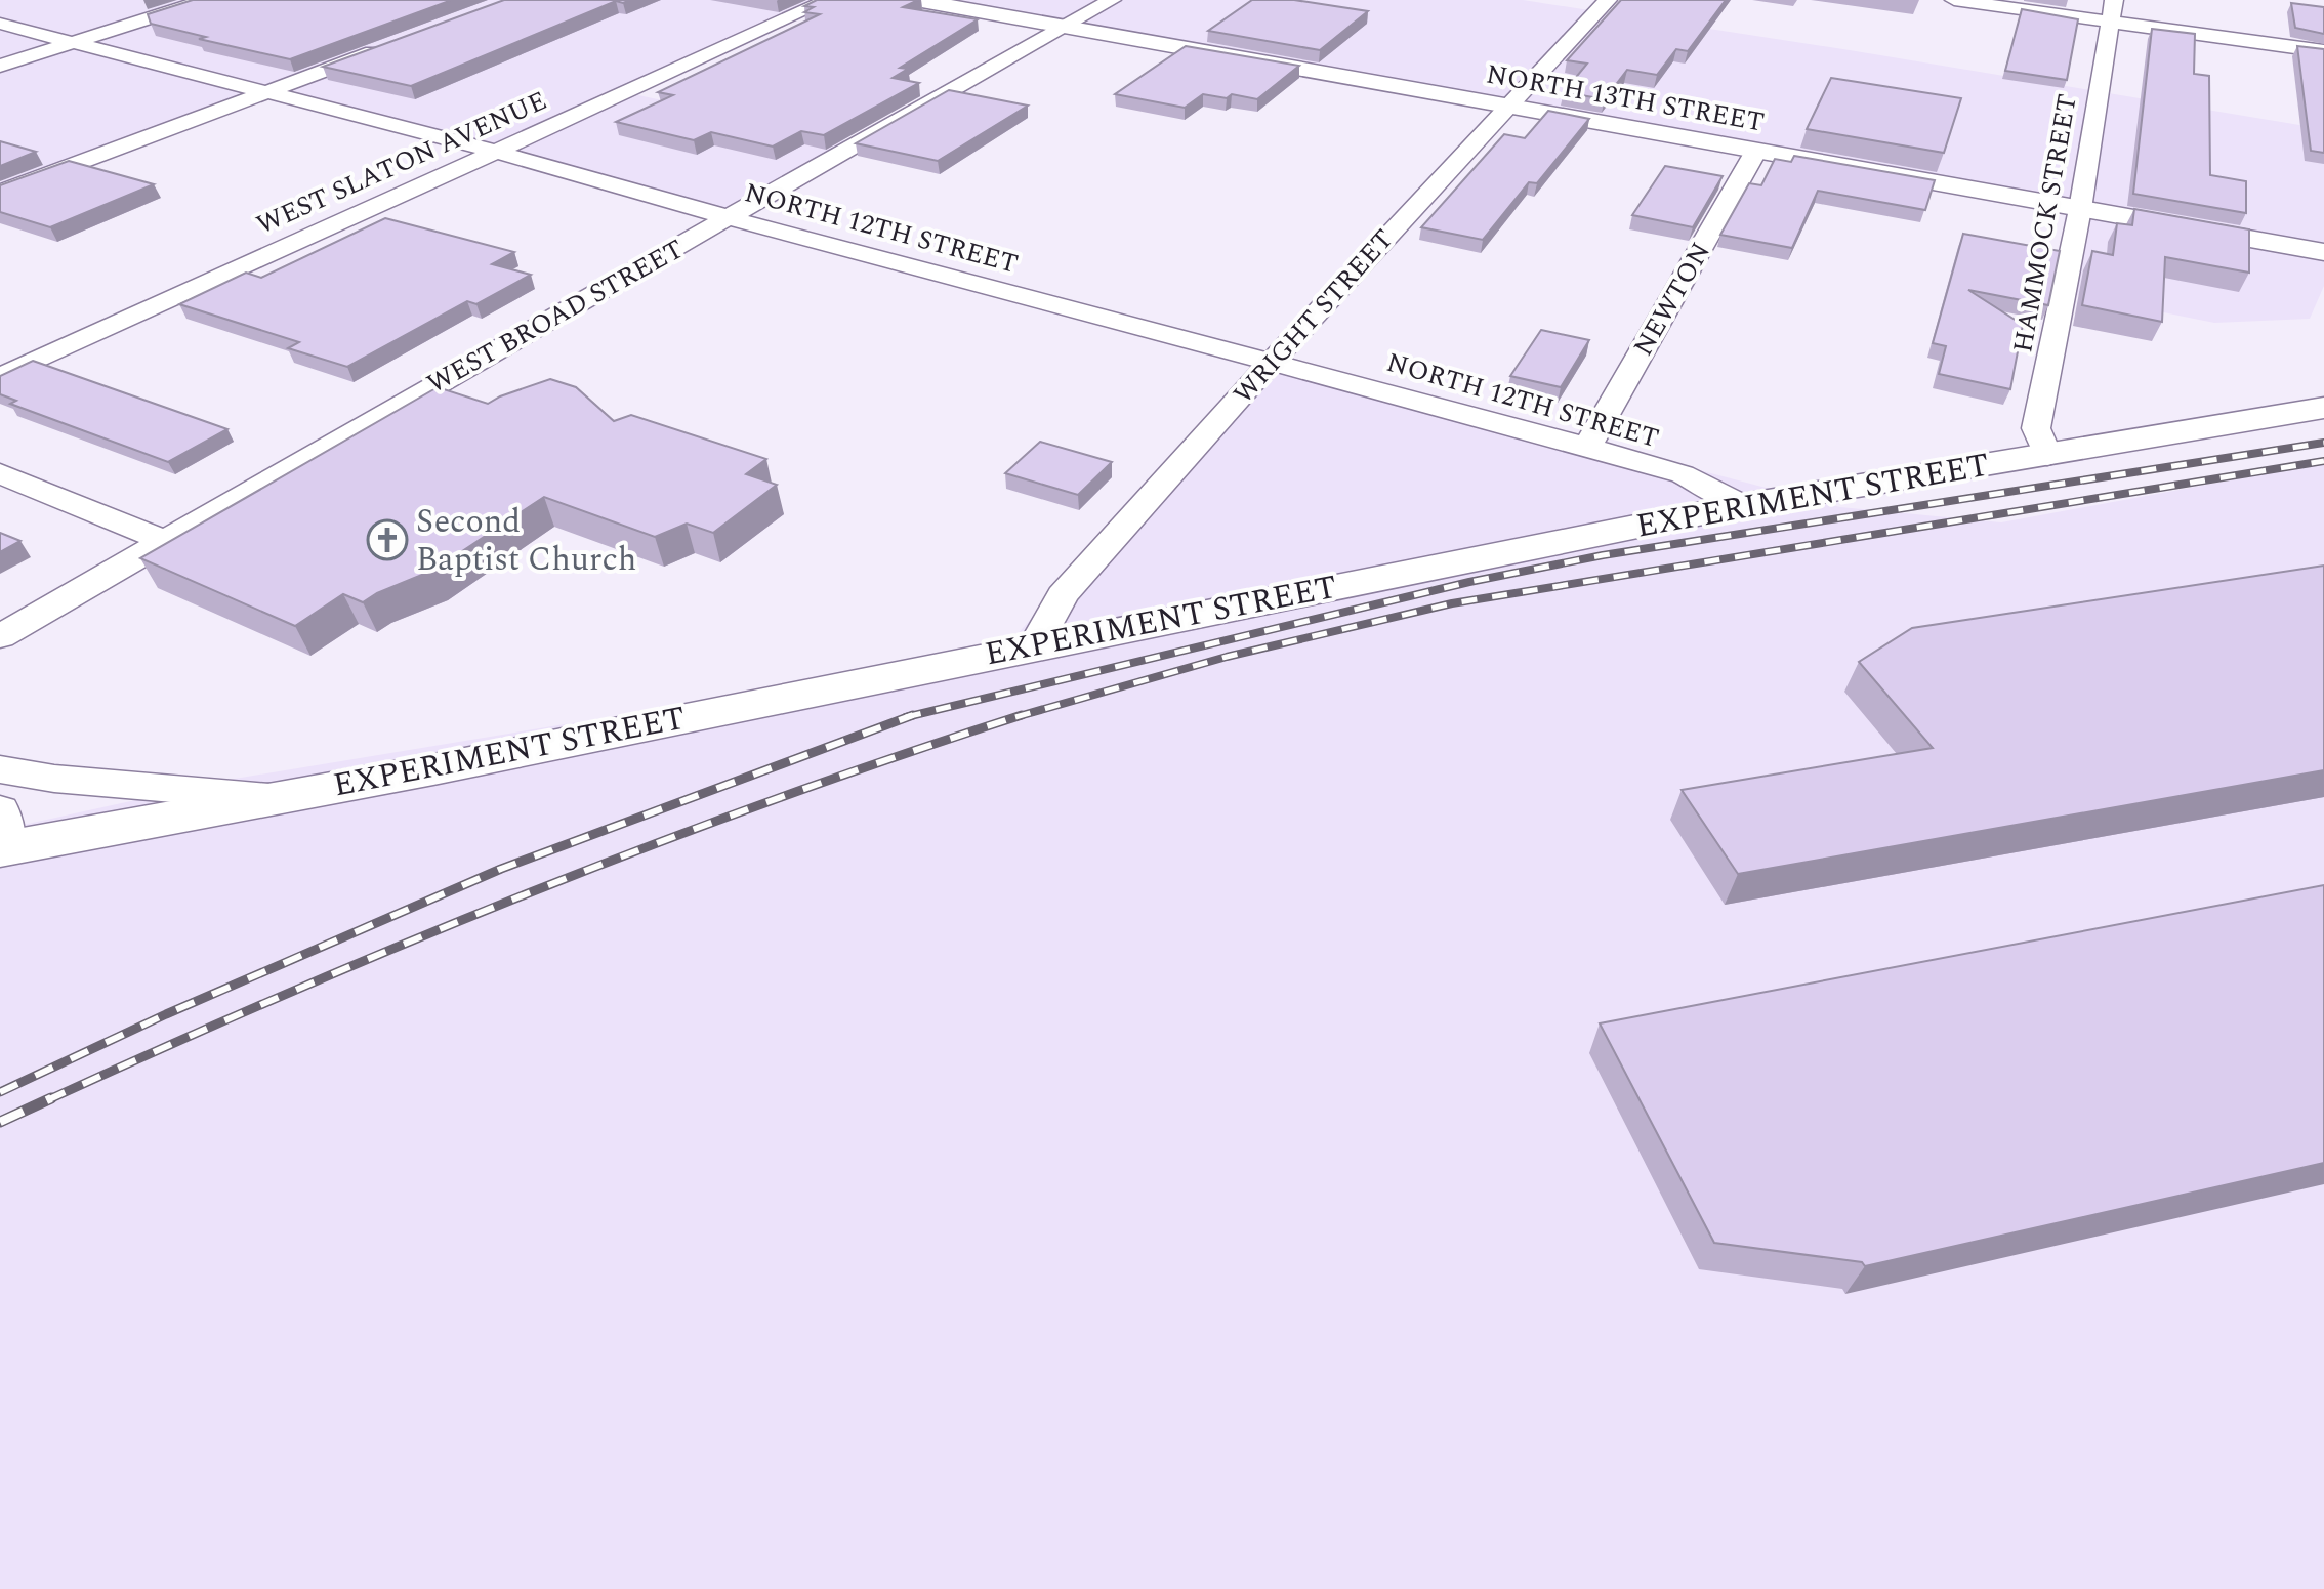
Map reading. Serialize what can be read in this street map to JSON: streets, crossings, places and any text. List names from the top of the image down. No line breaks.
{"streets":{"main road":["NORTH 13TH STREET","EXPERIMENT STREET"],"street":["WEST SLATON AVENUE","HAMMOCK STREET","NORTH 12TH STREET","NEWTON","WEST BROAD STREET","WRIGHT STREET"]},"crossings":[["NORTH 13TH STREET","HAMMOCK STREET"],["NORTH 13TH STREET","NEWTON"],["NORTH 13TH STREET","WEST BROAD STREET"],["NORTH 13TH STREET","WRIGHT STREET"],["WEST SLATON AVENUE","NORTH 12TH STREET"],["HAMMOCK STREET","EXPERIMENT STREET"],["NORTH 12TH STREET","NEWTON"],["NORTH 12TH STREET","WEST BROAD STREET"],["NORTH 12TH STREET","WRIGHT STREET"],["NORTH 12TH STREET","EXPERIMENT STREET"],["WRIGHT STREET","EXPERIMENT STREET"]],"places":{"church":["Second Baptist Church"]}}
